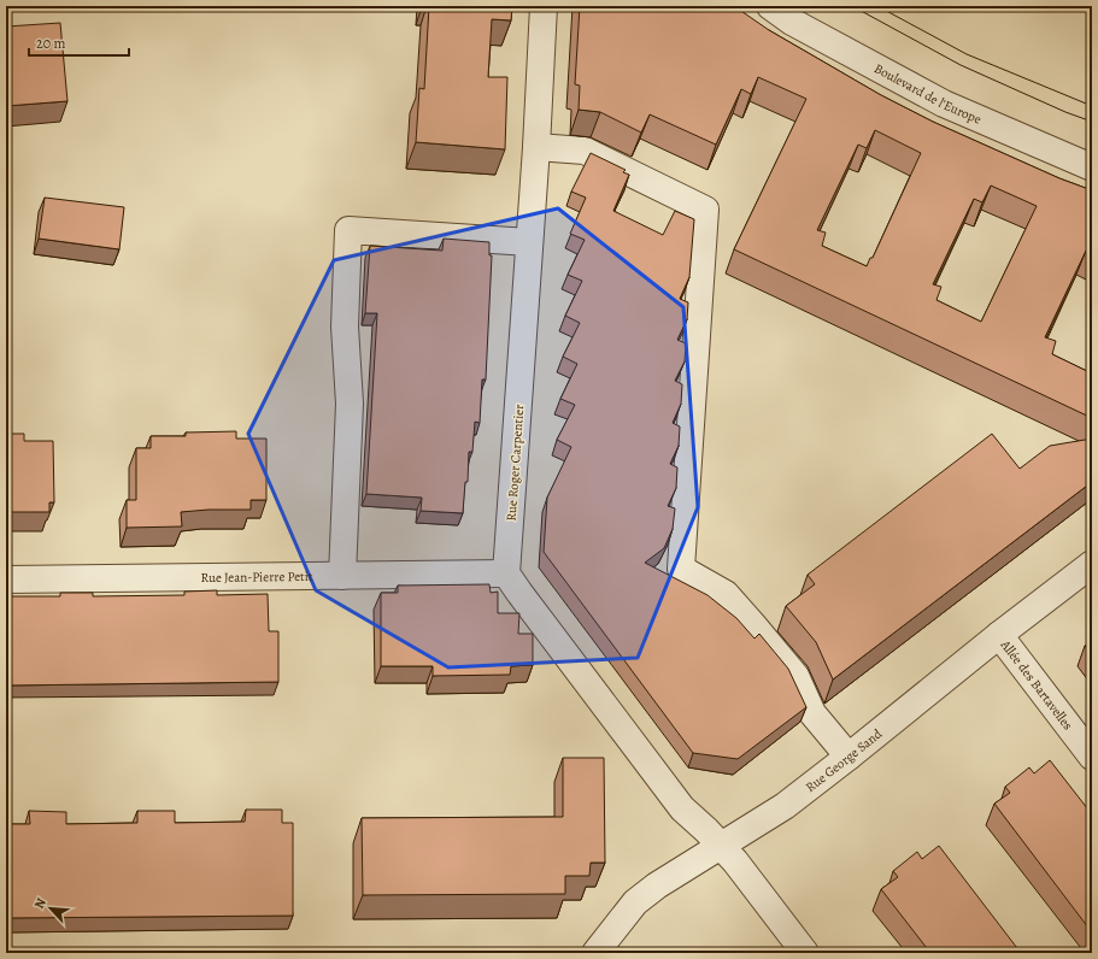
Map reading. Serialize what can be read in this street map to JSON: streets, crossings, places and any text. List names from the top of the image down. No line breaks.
{"streets":{"street":["Boulevard de l'Europe","Rue Roger Carpentier","Rue Jean-Pierre Petit","Allée des Bartavelles","Rue George Sand"]},"crossings":[["Rue Roger Carpentier","Rue Jean-Pierre Petit"],["Allée des Bartavelles","Rue George Sand"]],"scale_bar":"20 m","north":"top left"}
